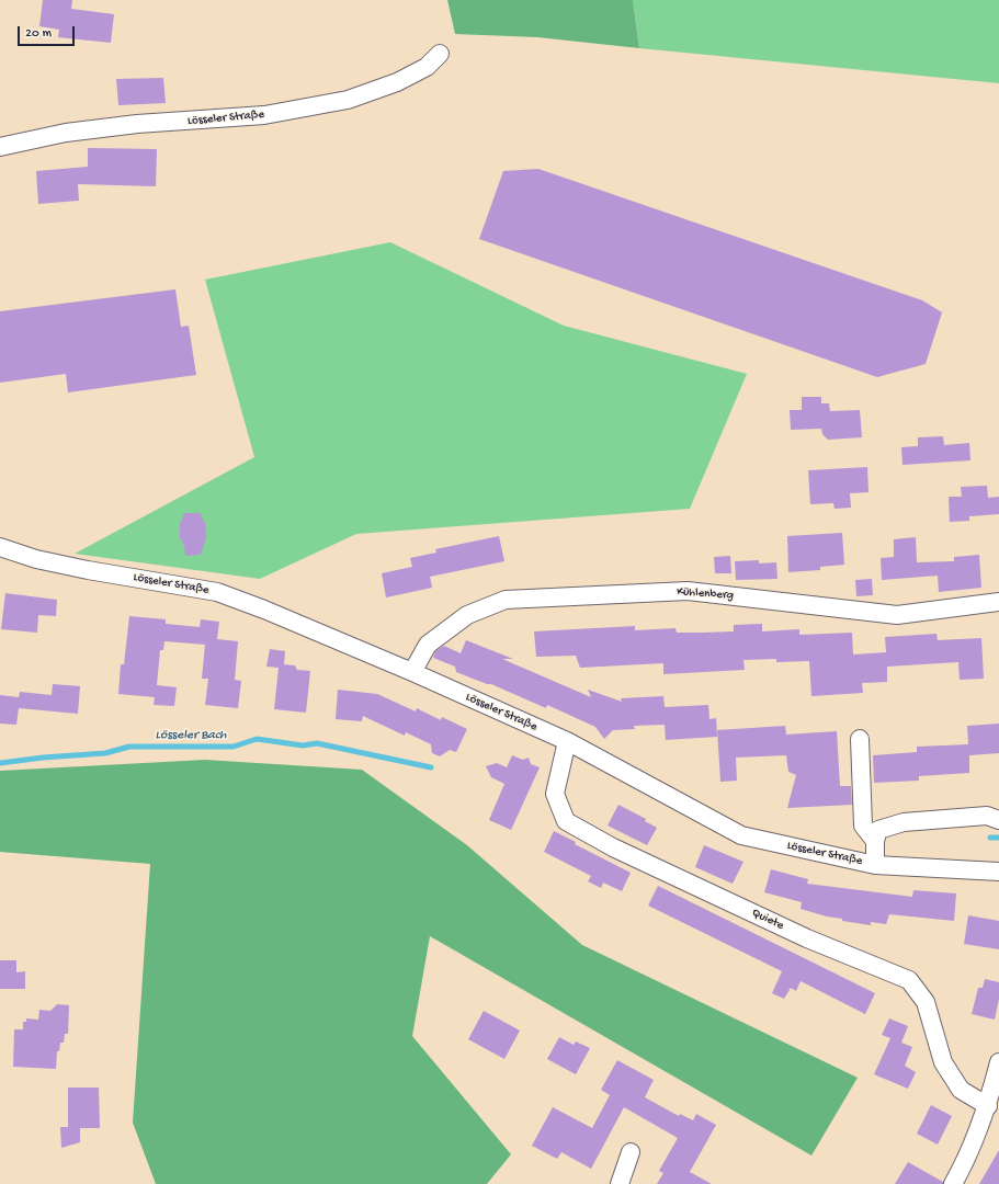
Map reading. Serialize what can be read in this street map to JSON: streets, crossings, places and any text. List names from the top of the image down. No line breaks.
{"streets":{"street":["Lösseler Straße","Kühlenberg","Quiete"]},"crossings":[["Lösseler Straße","Kühlenberg"],["Lösseler Straße","Quiete"]],"water":["Lösseler Bach"],"scale_bar":"20 m"}
